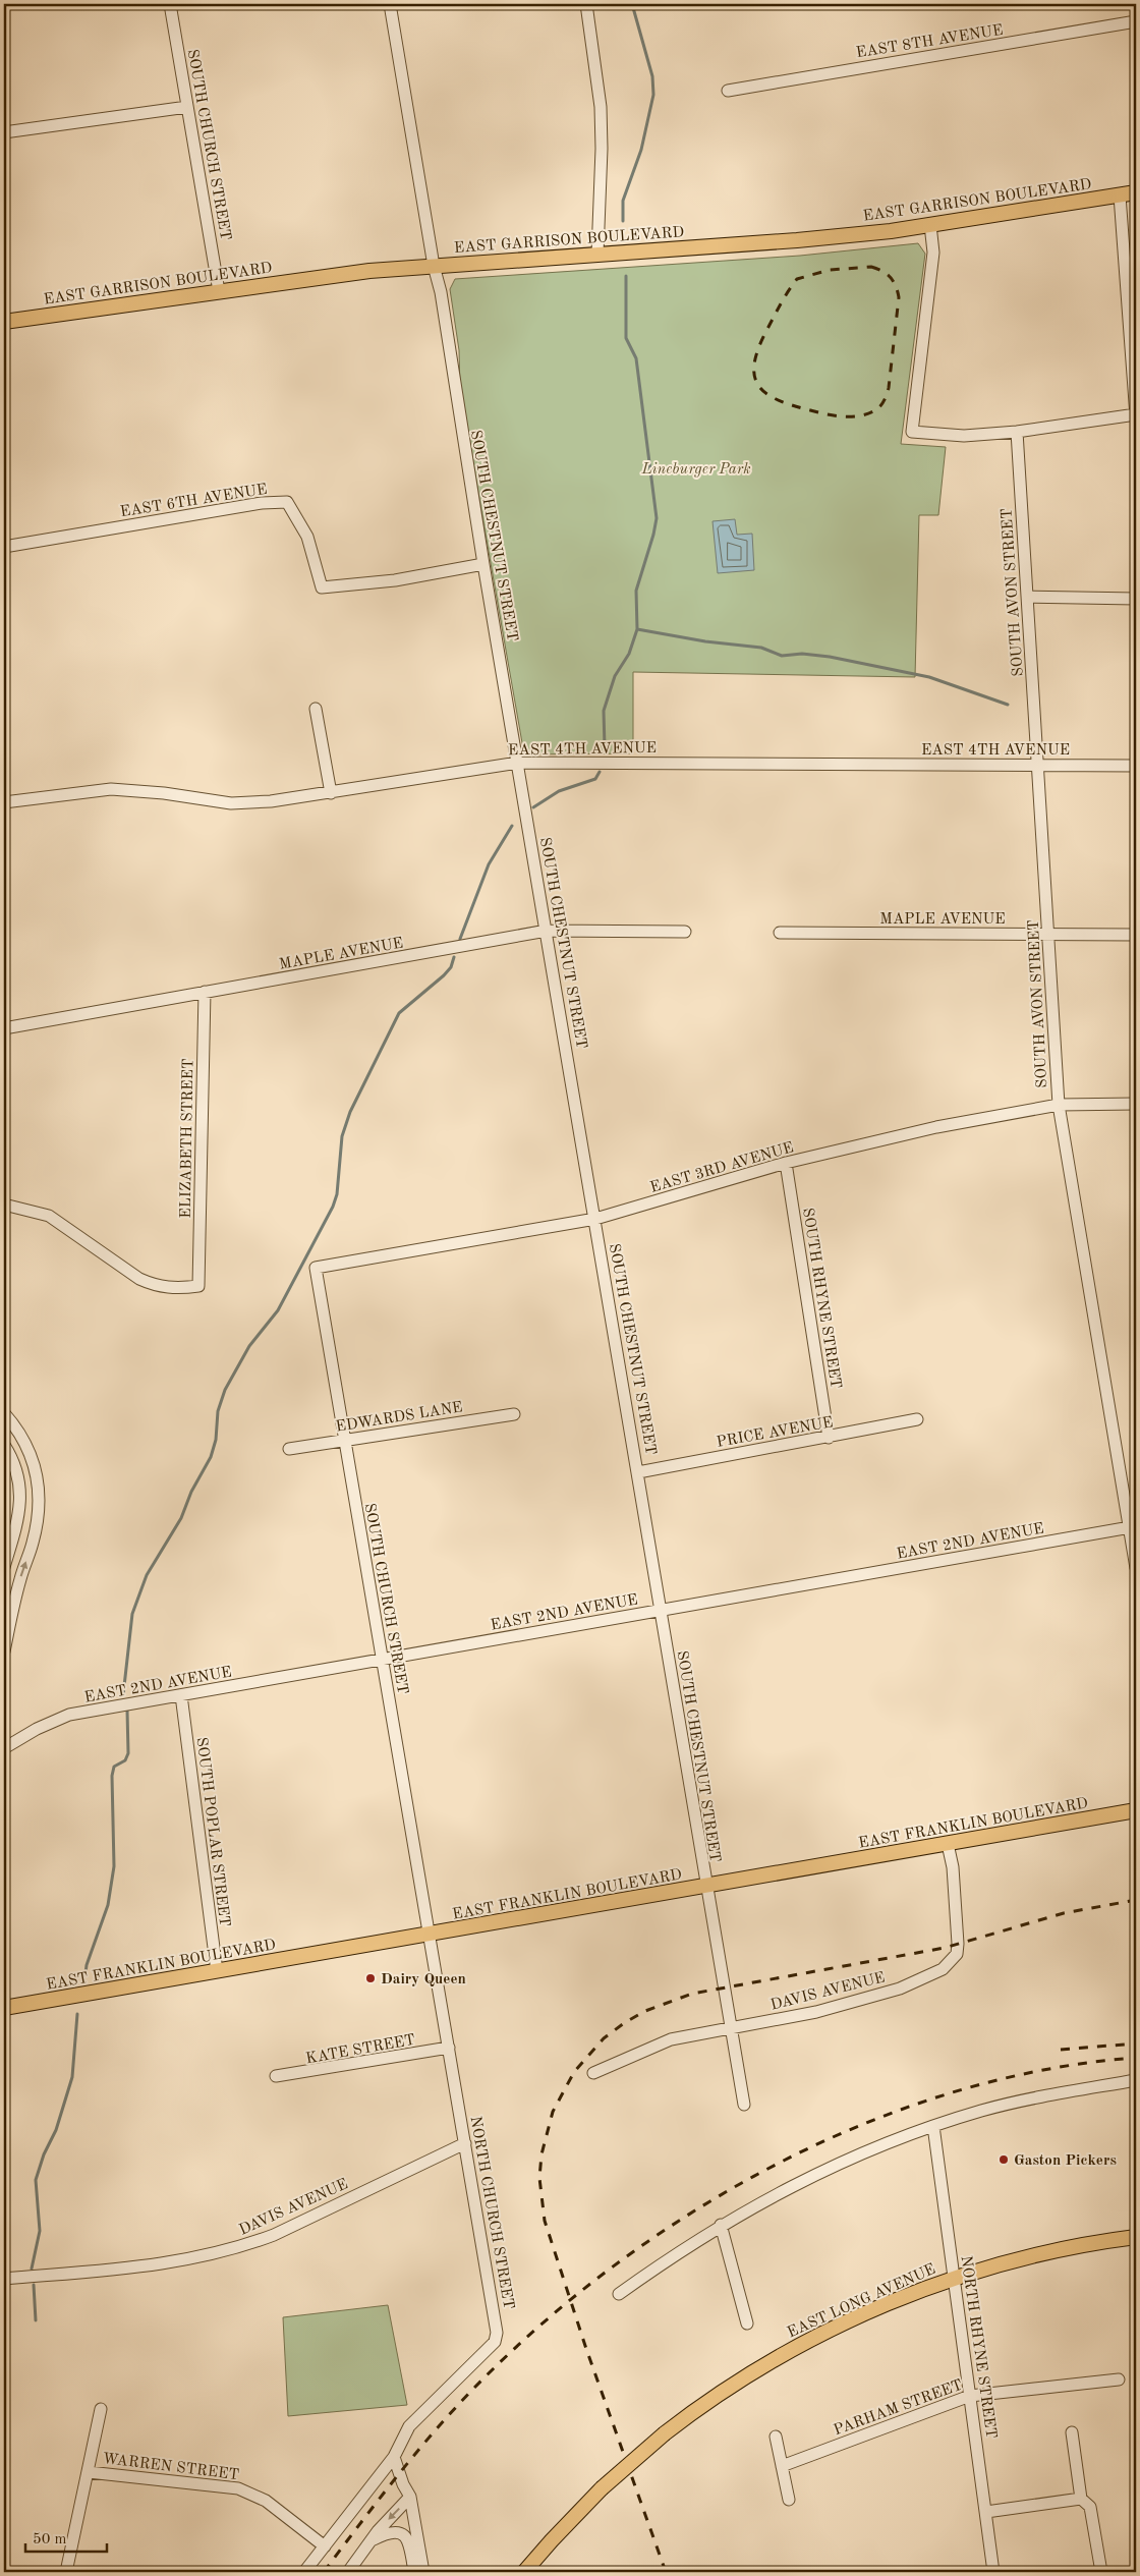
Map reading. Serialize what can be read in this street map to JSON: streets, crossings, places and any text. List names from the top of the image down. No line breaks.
{"streets":{"main road":["EAST GARRISON BOULEVARD","EAST FRANKLIN BOULEVARD","EAST LONG AVENUE"],"street":["EAST 8TH AVENUE","SOUTH CHURCH STREET","EAST 6TH AVENUE","SOUTH CHESTNUT STREET","SOUTH AVON STREET","EAST 4TH AVENUE","MAPLE AVENUE","ELIZABETH STREET","EAST 3RD AVENUE","SOUTH RHYNE STREET","EDWARDS LANE","PRICE AVENUE","EAST 2ND AVENUE","SOUTH POPLAR STREET","DAVIS AVENUE","KATE STREET","NORTH CHURCH STREET","NORTH RHYNE STREET","PARHAM STREET","WARREN STREET"]},"crossings":[["SOUTH CHURCH STREET","EAST GARRISON BOULEVARD"],["SOUTH CHURCH STREET","EAST 3RD AVENUE"],["SOUTH CHURCH STREET","EDWARDS LANE"],["SOUTH CHURCH STREET","EAST 2ND AVENUE"],["SOUTH CHURCH STREET","EAST FRANKLIN BOULEVARD"],["SOUTH CHURCH STREET","NORTH CHURCH STREET"],["EAST GARRISON BOULEVARD","SOUTH CHESTNUT STREET"],["EAST 6TH AVENUE","SOUTH CHESTNUT STREET"],["SOUTH CHESTNUT STREET","EAST 4TH AVENUE"],["SOUTH CHESTNUT STREET","MAPLE AVENUE"],["SOUTH CHESTNUT STREET","EAST 3RD AVENUE"],["SOUTH CHESTNUT STREET","PRICE AVENUE"],["SOUTH CHESTNUT STREET","EAST 2ND AVENUE"],["SOUTH CHESTNUT STREET","EAST FRANKLIN BOULEVARD"],["SOUTH CHESTNUT STREET","DAVIS AVENUE"],["SOUTH AVON STREET","EAST 4TH AVENUE"],["SOUTH AVON STREET","MAPLE AVENUE"],["SOUTH AVON STREET","EAST 3RD AVENUE"],["SOUTH AVON STREET","EAST 2ND AVENUE"],["MAPLE AVENUE","ELIZABETH STREET"],["EAST 3RD AVENUE","SOUTH RHYNE STREET"],["SOUTH RHYNE STREET","PRICE AVENUE"],["EAST 2ND AVENUE","SOUTH POPLAR STREET"],["EAST FRANKLIN BOULEVARD","SOUTH POPLAR STREET"],["EAST FRANKLIN BOULEVARD","DAVIS AVENUE"],["EAST FRANKLIN BOULEVARD","NORTH CHURCH STREET"],["DAVIS AVENUE","NORTH CHURCH STREET"],["KATE STREET","NORTH CHURCH STREET"],["EAST LONG AVENUE","NORTH RHYNE STREET"],["NORTH RHYNE STREET","PARHAM STREET"]],"parks":["Lineburger Park"],"places":["Dairy Queen","Gaston Pickers"],"scale_bar":"50 m"}
